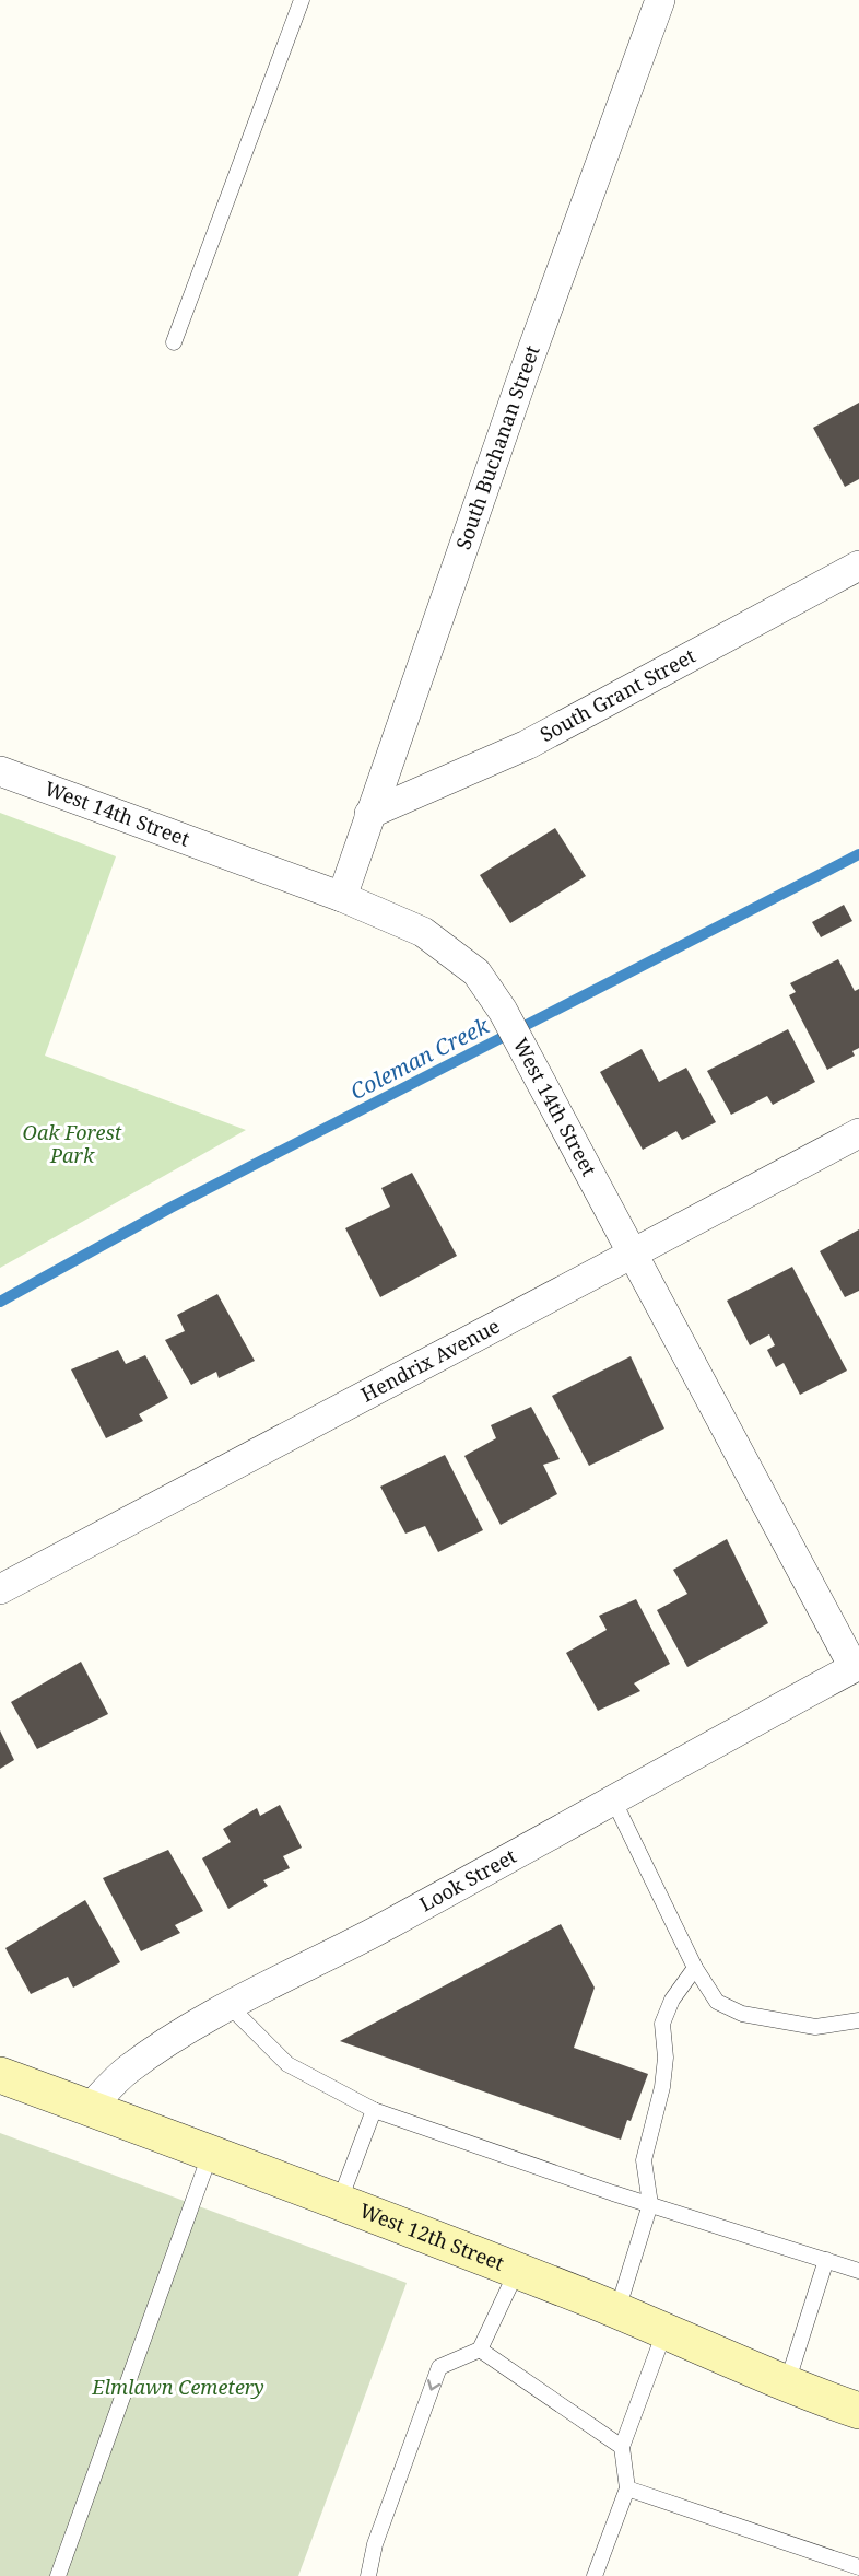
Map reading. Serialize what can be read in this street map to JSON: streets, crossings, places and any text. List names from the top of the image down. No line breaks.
{"streets":{"main road":["West 12th Street"],"street":["South Buchanan Street","South Grant Street","West 14th Street","Hendrix Avenue","Look Street"]},"crossings":[["South Buchanan Street","South Grant Street"],["South Buchanan Street","West 14th Street"],["West 14th Street","Hendrix Avenue"],["West 14th Street","Look Street"],["Look Street","West 12th Street"]],"water":["Coleman Creek"],"parks":["Oak Forest Park","Elmlawn Cemetery"]}
